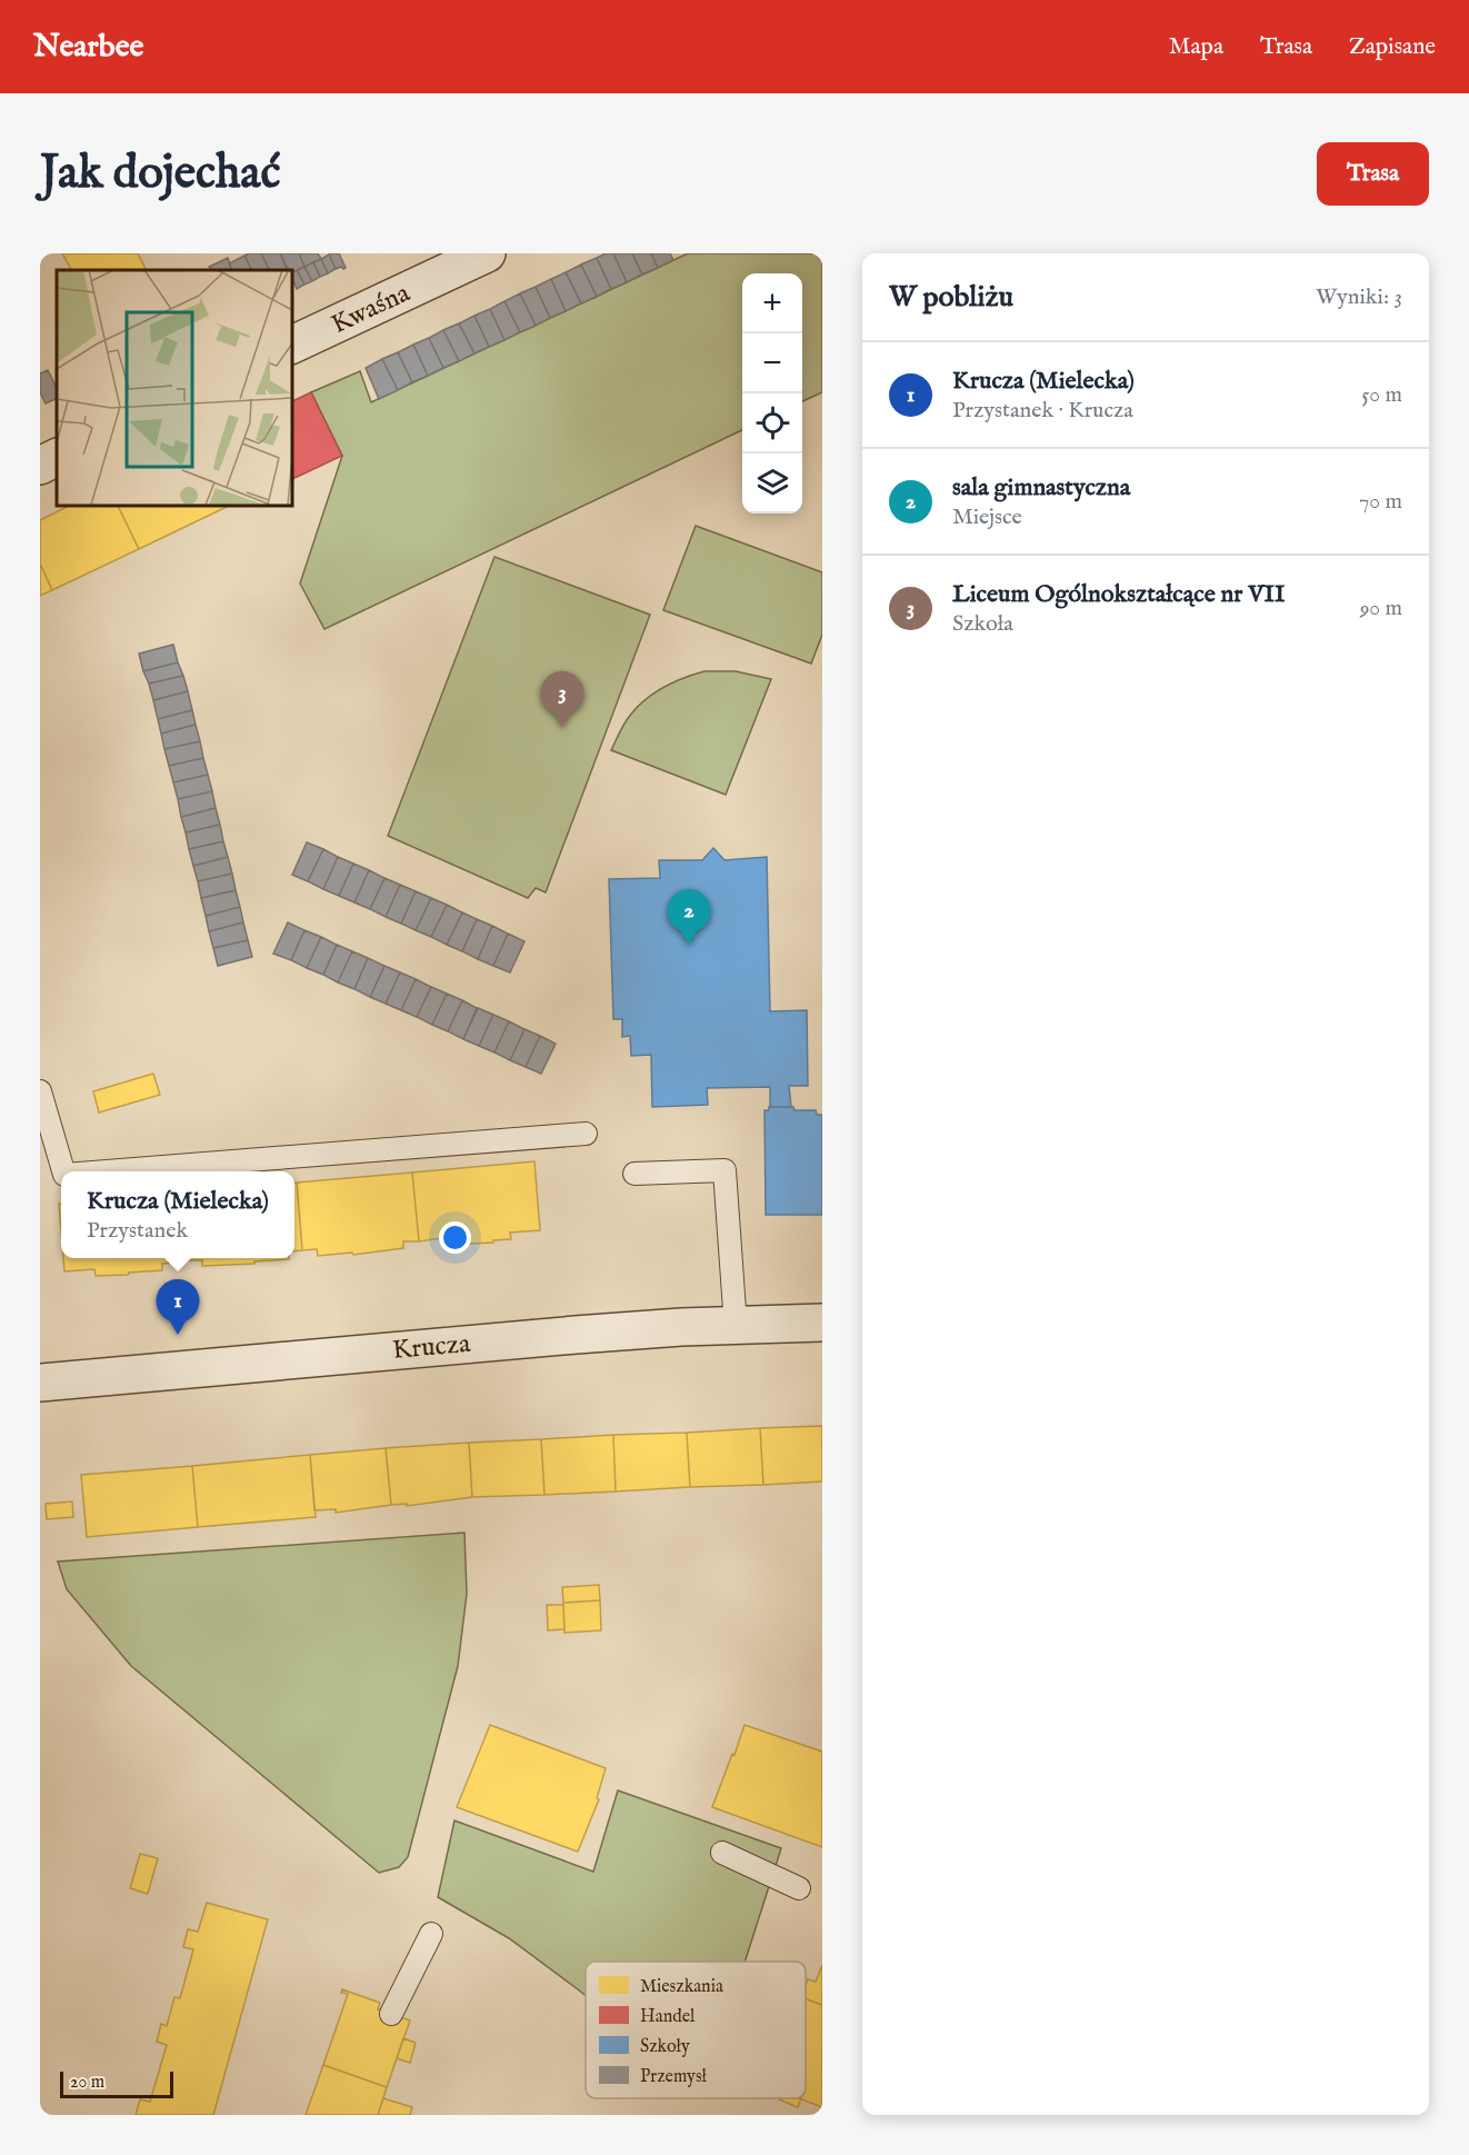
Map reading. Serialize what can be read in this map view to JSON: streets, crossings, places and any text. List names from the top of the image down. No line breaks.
{"streets":{"street":["Kwaśna","Krucza"]},"legend":["Mieszkania","Handel","Szkoły","Przemysł"],"scale_bar":"20 m","page":{"header":"Nearbee","nav":["Mapa","Trasa","Zapisane"],"buttons":"Trasa","title":"Jak dojechać","heading":["W pobliżu","Wyniki: 3"],"map_buttons":["+","−"],"list":[{"mark":"1","name":"Krucza (Mielecka)","note":"Przystanek · Krucza","value":"50 m"},{"mark":"2","name":"sala gimnastyczna","note":"Miejsce","value":"70 m"},{"mark":"3","name":"Liceum Ogólnokształcące nr VII","note":"Szkoła","value":"90 m"}],"pins":["3","2","1"],"popup":["Krucza (Mielecka)","Przystanek"],"scale":"20 m"}}
